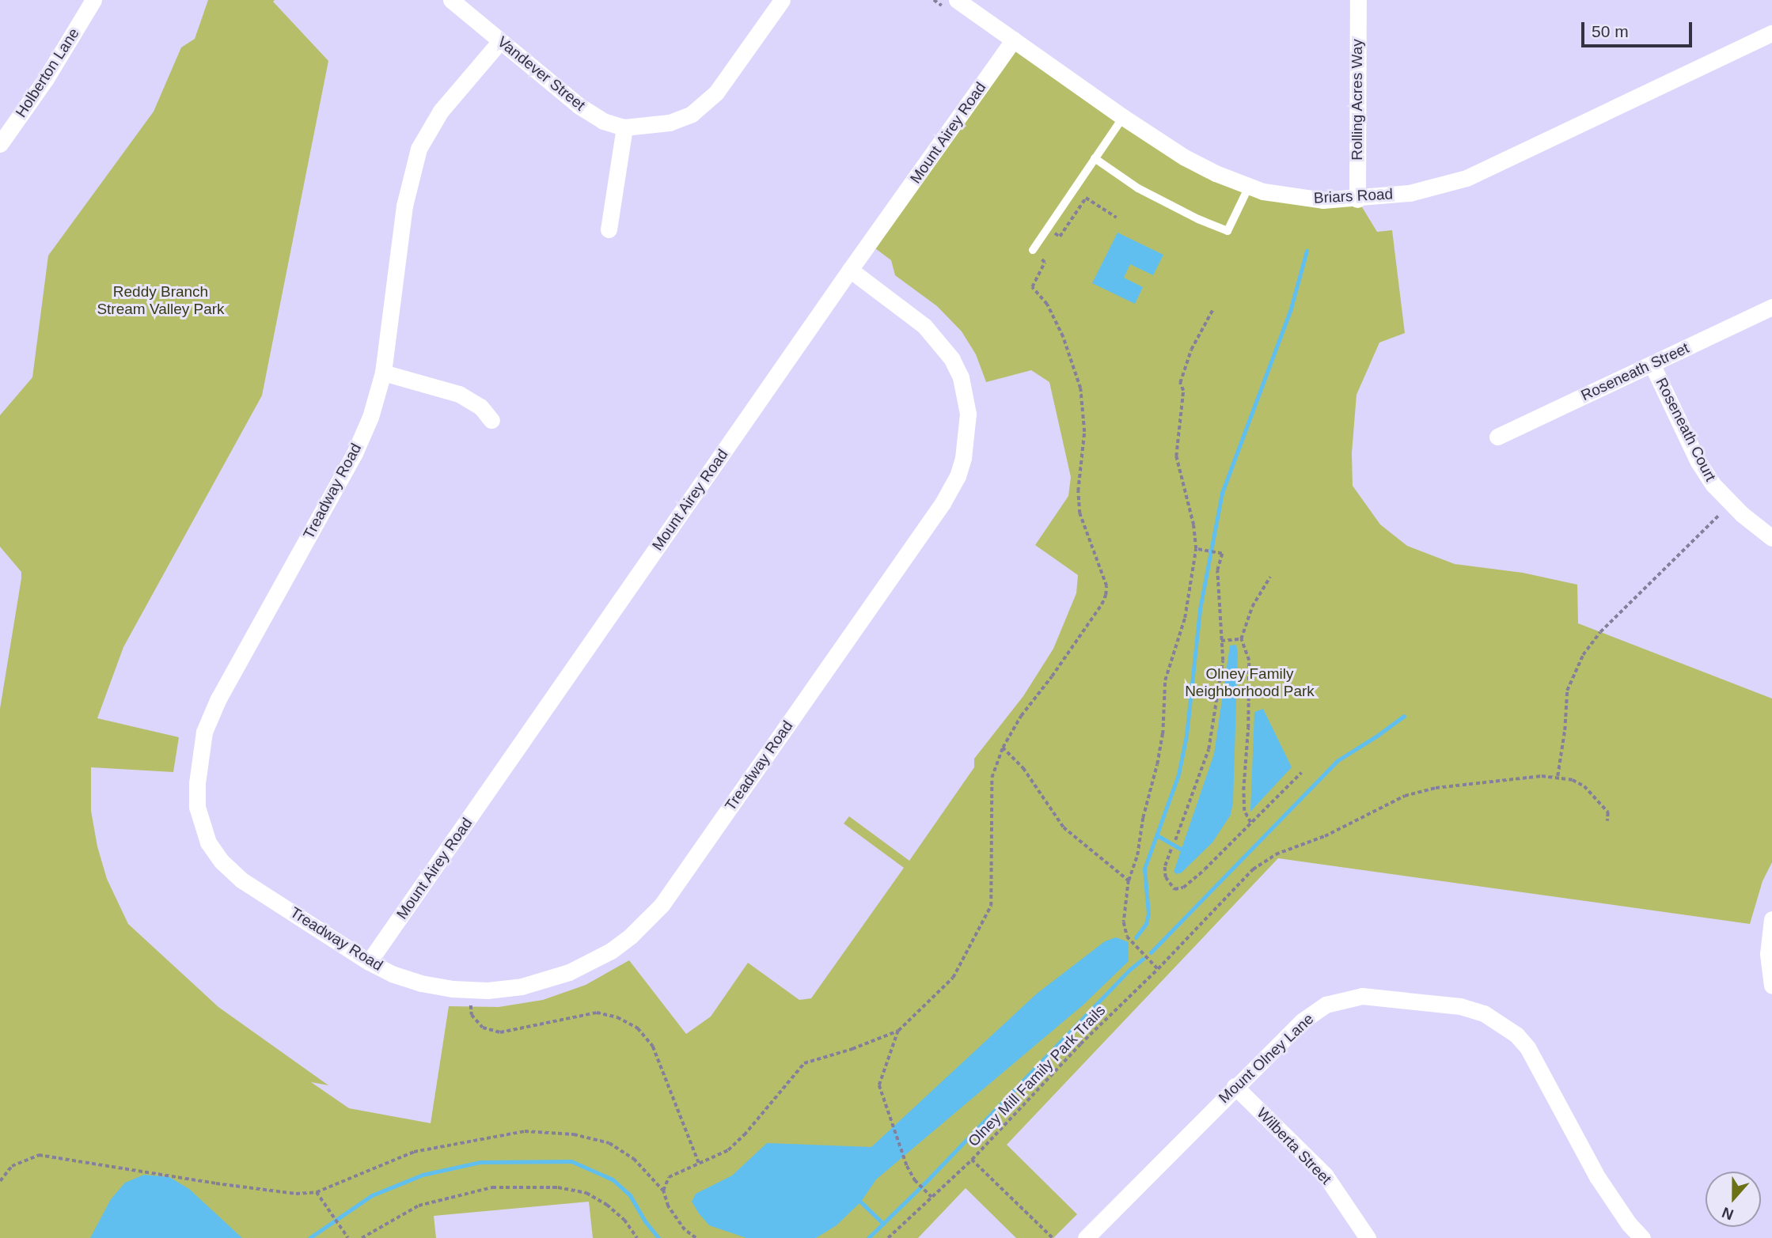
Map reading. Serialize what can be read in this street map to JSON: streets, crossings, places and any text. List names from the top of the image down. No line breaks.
{"streets":{"street":["Holberton Lane","Vandever Street","Rolling Acres Way","Mount Airey Road","Briars Road","Roseneath Street","Roseneath Court","Treadway Road","Mount Olney Lane","Wilberta Street"],"path":["Olney Mill Family Park Trails"]},"crossings":[["Vandever Street","Treadway Road"],["Rolling Acres Way","Briars Road"],["Mount Airey Road","Briars Road"],["Mount Airey Road","Treadway Road"],["Roseneath Street","Roseneath Court"],["Mount Olney Lane","Wilberta Street"]],"parks":["Reddy Branch Stream Valley Park","Olney Family Neighborhood Park"],"scale_bar":"50 m","north":"bottom"}
